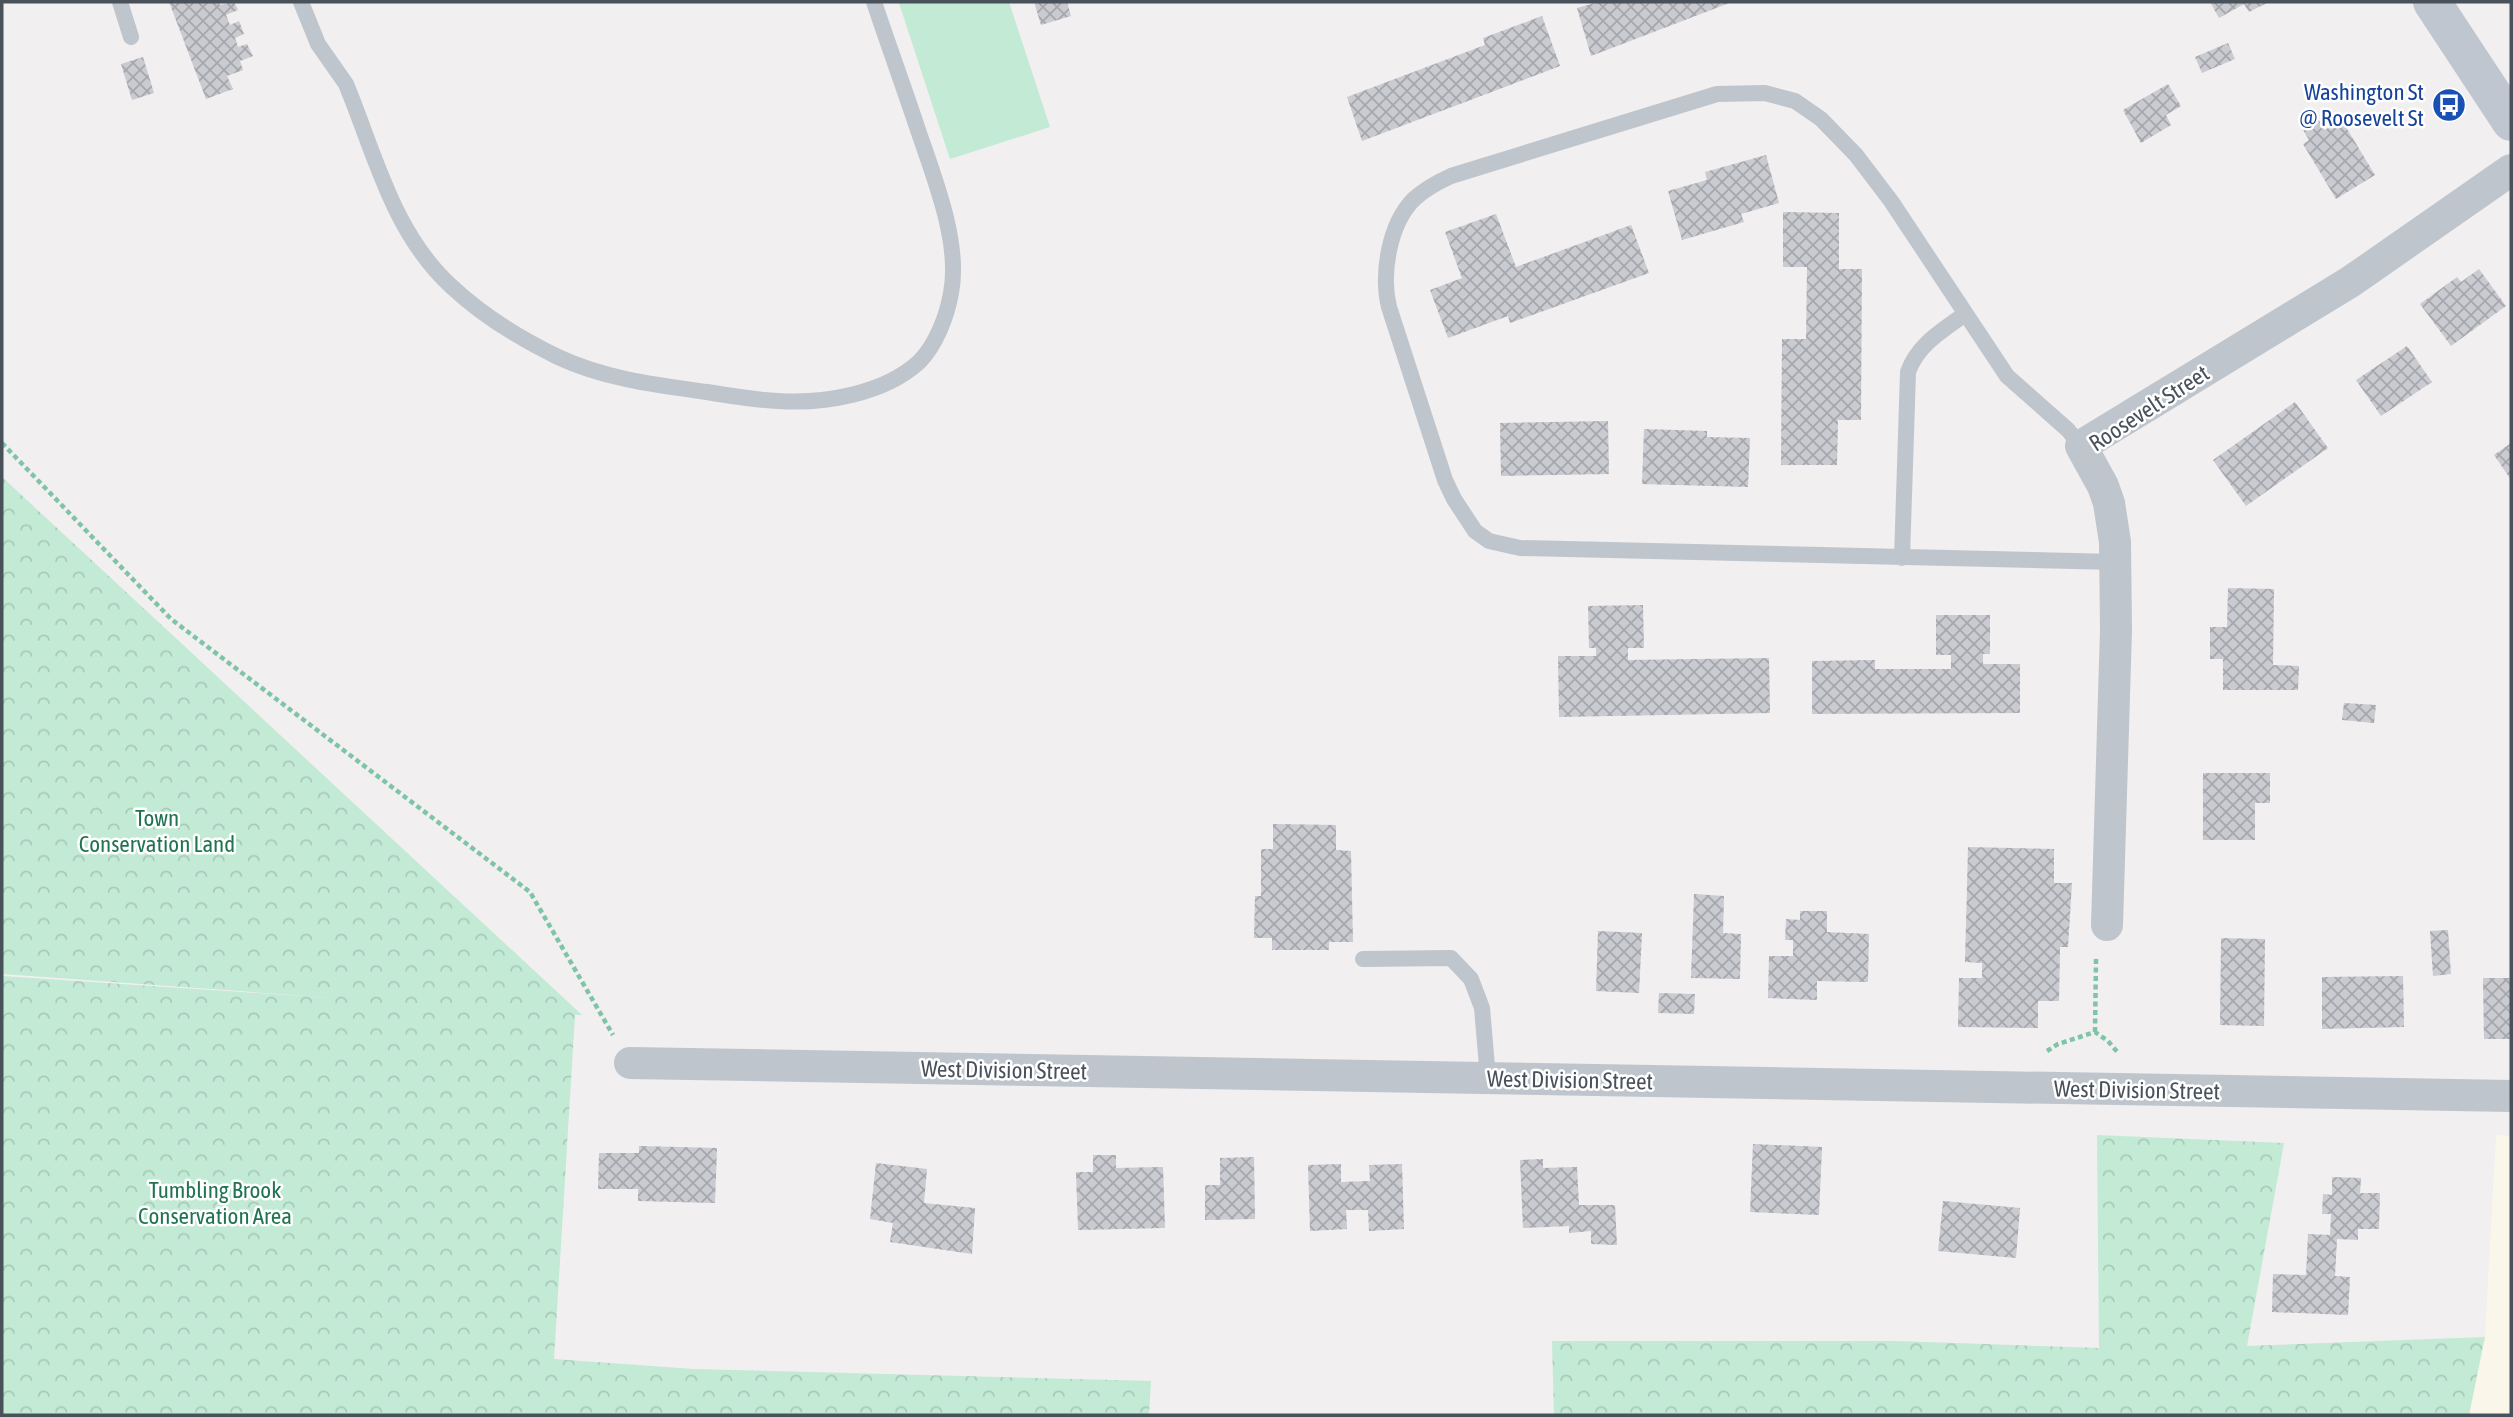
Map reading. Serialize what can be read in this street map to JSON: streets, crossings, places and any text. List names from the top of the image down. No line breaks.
{"streets":{"street":["Roosevelt Street","West Division Street"]},"parks":["Town Conservation Land","Tumbling Brook Conservation Area"],"places":{"bus stop":["Washington St @ Roosevelt St"]}}
